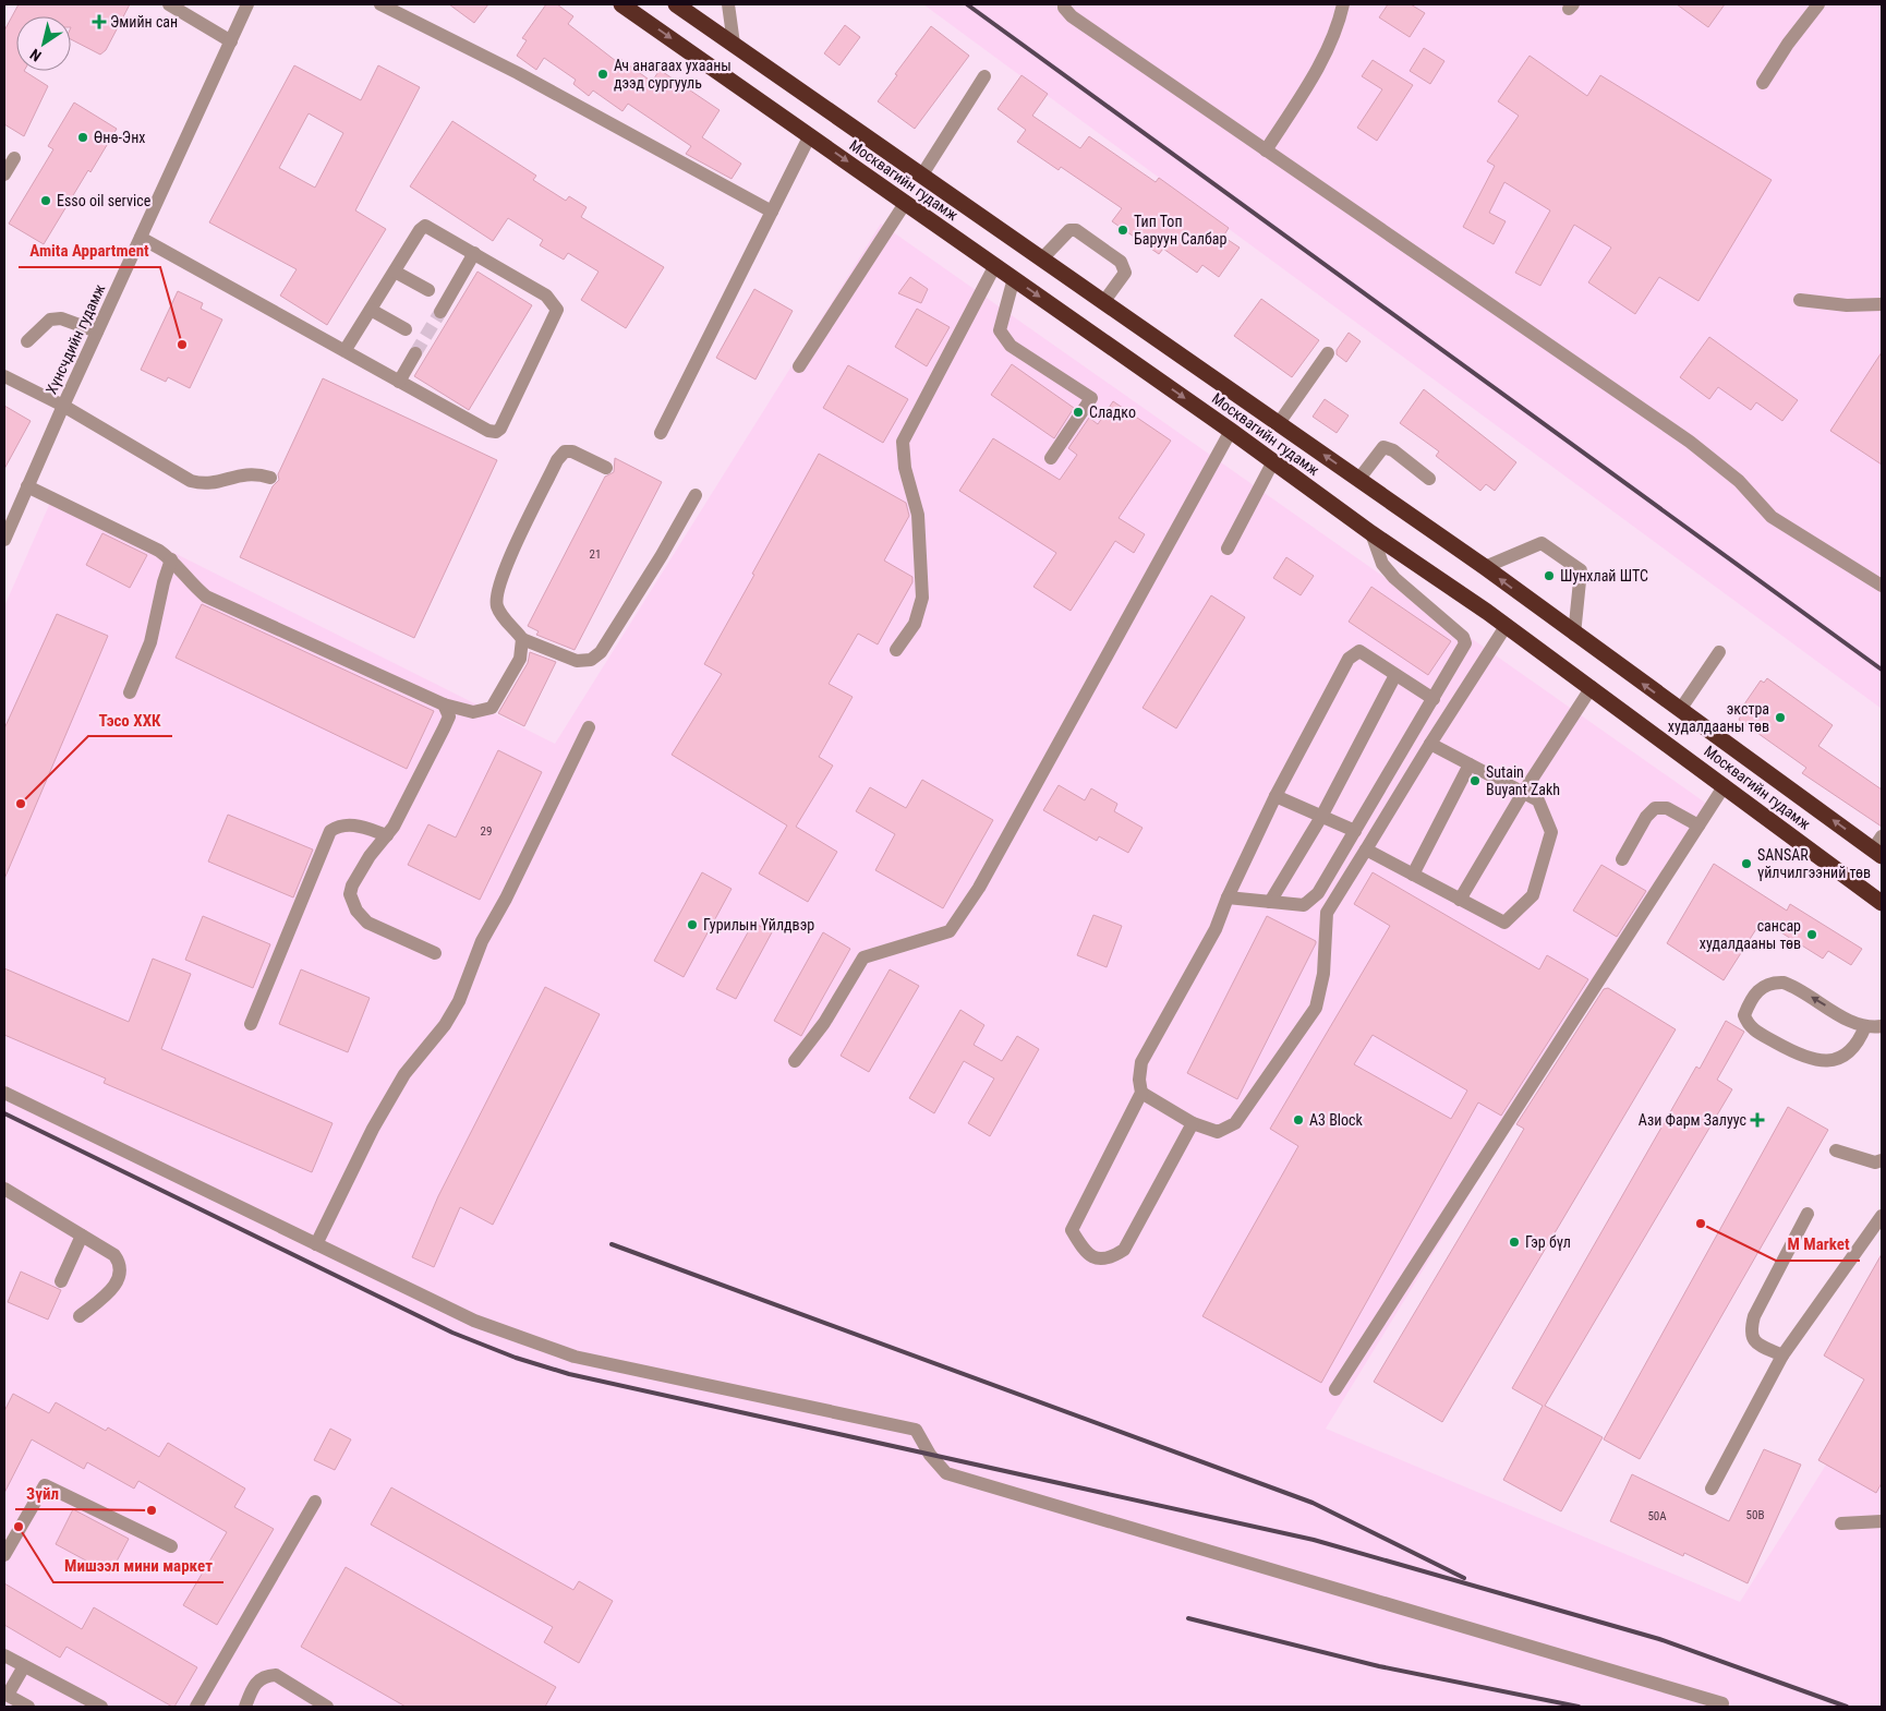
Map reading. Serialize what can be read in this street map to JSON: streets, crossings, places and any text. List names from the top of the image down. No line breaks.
{"streets":{"highway":["Москвагийн гудамж"],"street":["Хүнсчдийн гудамж"]},"places":{"health":["Эмийн сан","Ази Фарм Залуус"],"other":["Ач анагаах ухааны дээд сургууль","Өнө-Энх","Esso oil service","Тип Топ Баруун Салбар","Amita Appartment","Сладко","Шунхлай ШТС","экстра худалдааны төв","Sutain Buyant Zakh","Тэсо ХХК","SANSAR үйлчилгээний төв","Гурилын Үйлдвэр","сансар худалдааны төв","A3 Block","М Market","Гэр бүл","Зүйл","Мишээл мини маркет"]},"house_numbers":["21","29","50B","50A"],"north":"bottom left"}
